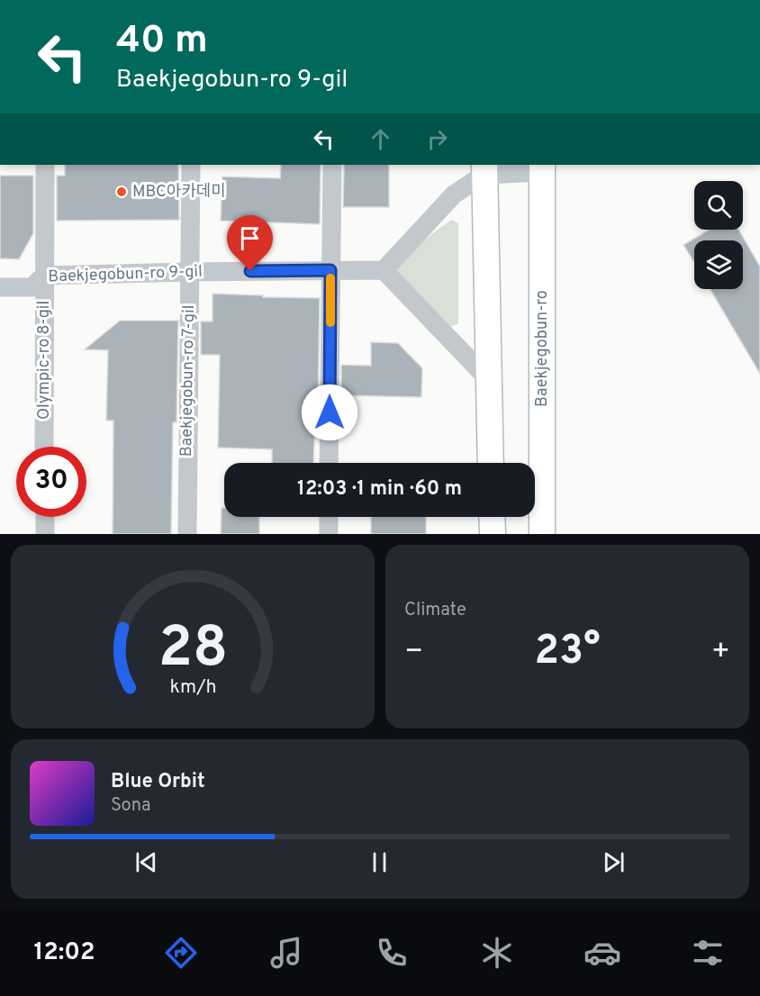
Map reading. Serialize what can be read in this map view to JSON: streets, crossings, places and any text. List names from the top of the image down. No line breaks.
{"streets":{"main road":["Baekjegobun-ro"],"street":["Baekjegobun-ro 9-gil","Olympic-ro 8-gil","Baekjegobun-ro 7-gil"]},"crossings":[["Baekjegobun-ro 9-gil","Olympic-ro 8-gil"],["Baekjegobun-ro 9-gil","Baekjegobun-ro 7-gil"]],"places":["MBC아카데미"],"page":{"turn":["40 m","Baekjegobun-ro 9-gil"],"limit":"30","trip":"12:03 · 1 min · 60 m","tile":"Climate","heat":["−","23°","+"],"song":["Blue Orbit","Sona"],"tabs":"12:02","gauge":["28","km/h"]}}
